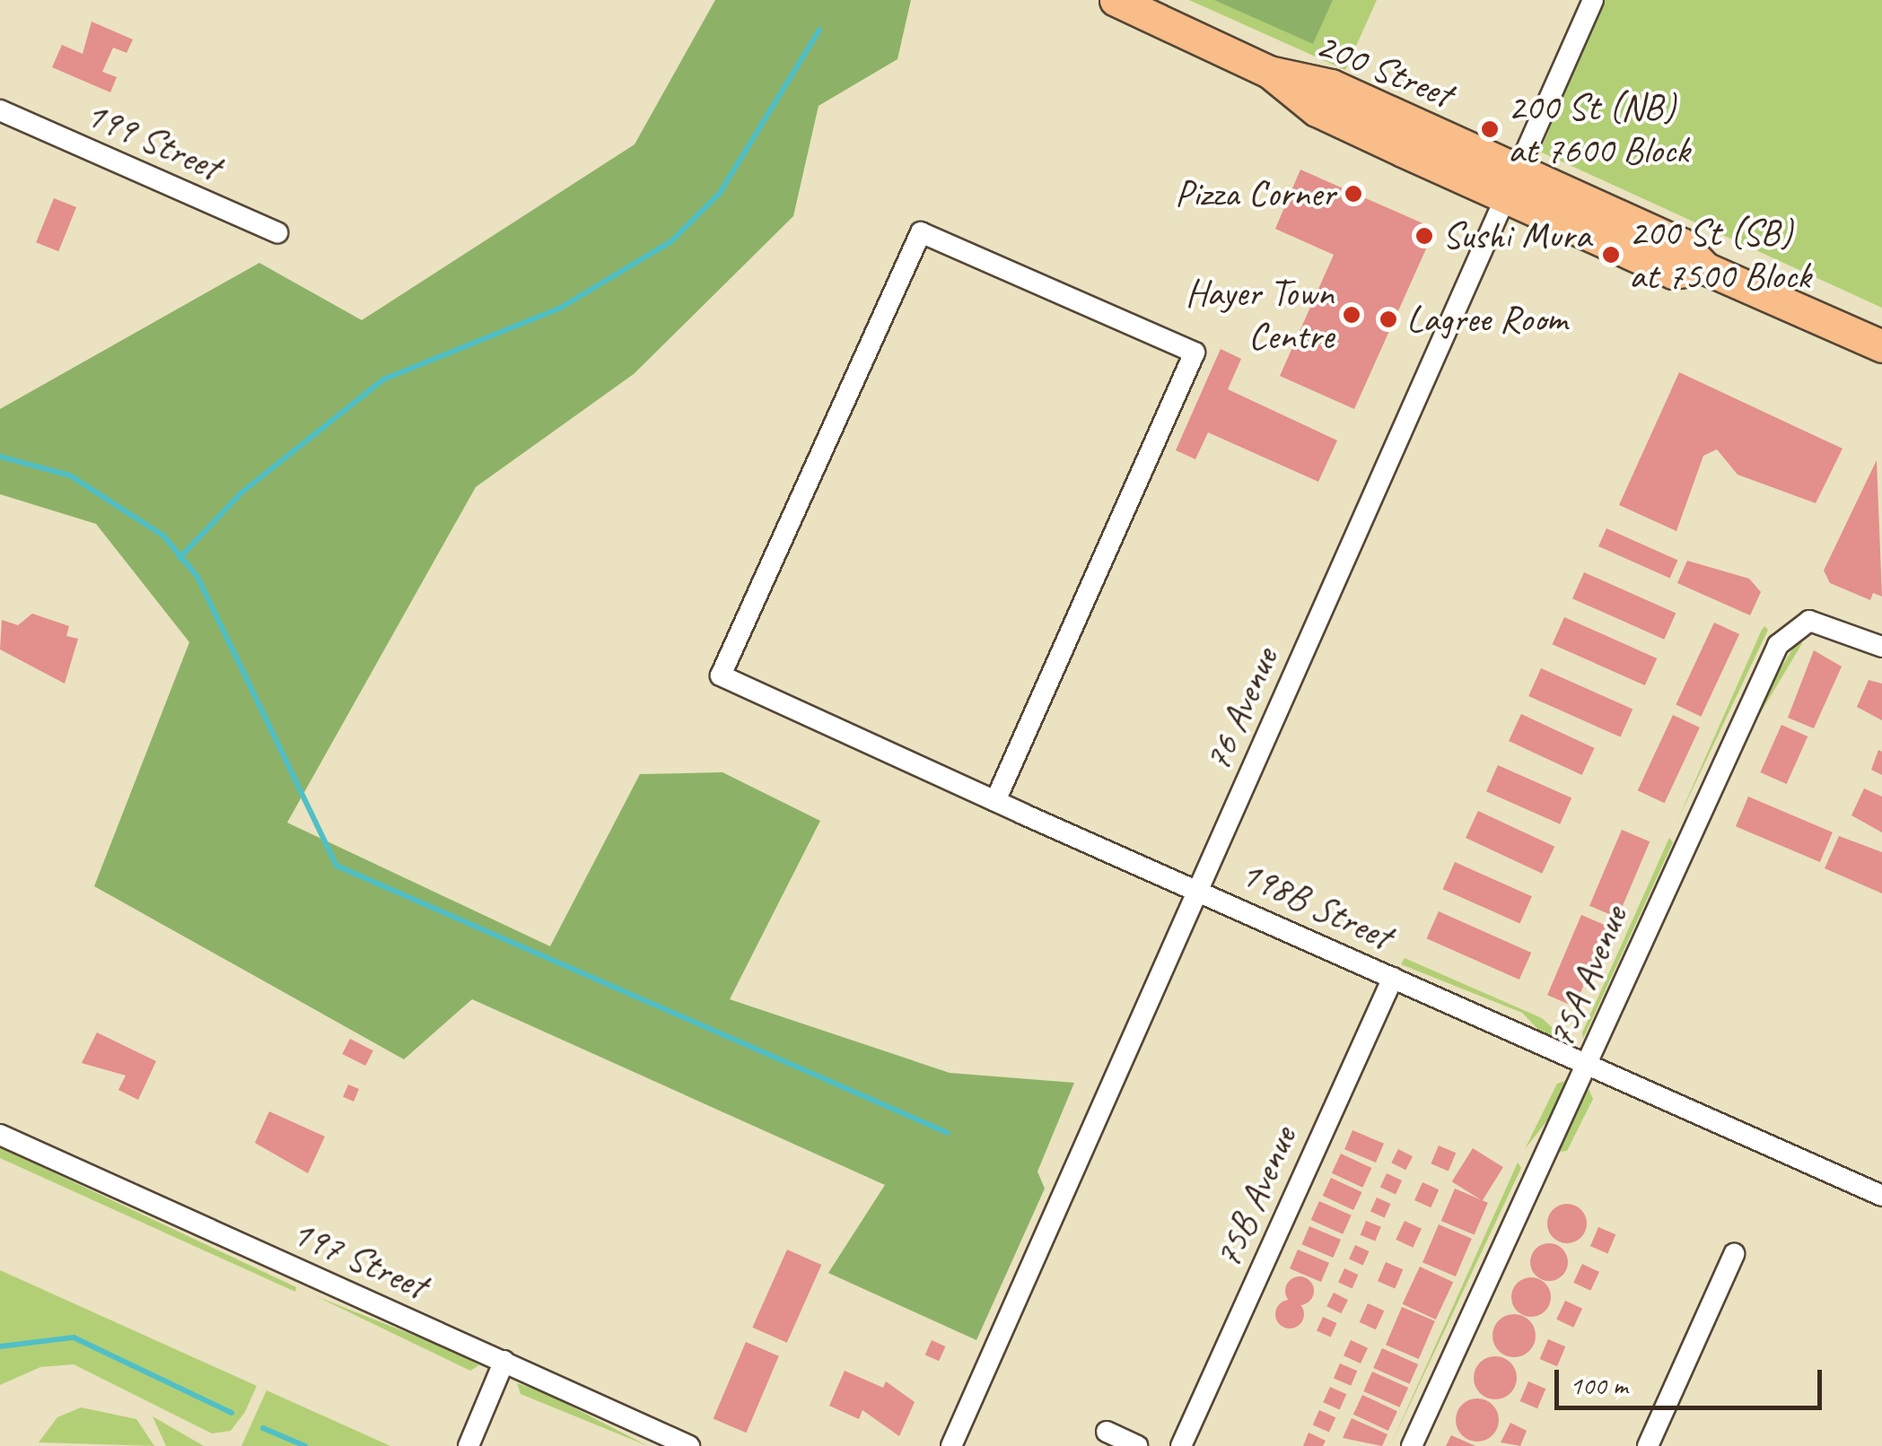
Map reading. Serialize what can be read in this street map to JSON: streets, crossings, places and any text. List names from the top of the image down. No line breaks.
{"streets":{"main road":["200 Street"],"street":["199 Street","76 Avenue","198B Street","75A Avenue","75B Avenue","197 Street"]},"crossings":[["200 Street","76 Avenue"],["76 Avenue","198B Street"],["198B Street","75A Avenue"],["198B Street","75B Avenue"]],"places":["200 St (NB) at 7600 Block","Pizza Corner","Sushi Mura","200 St (SB) at 7500 Block","Hayer Town Centre","Lagree Room"],"scale_bar":"100 m"}
